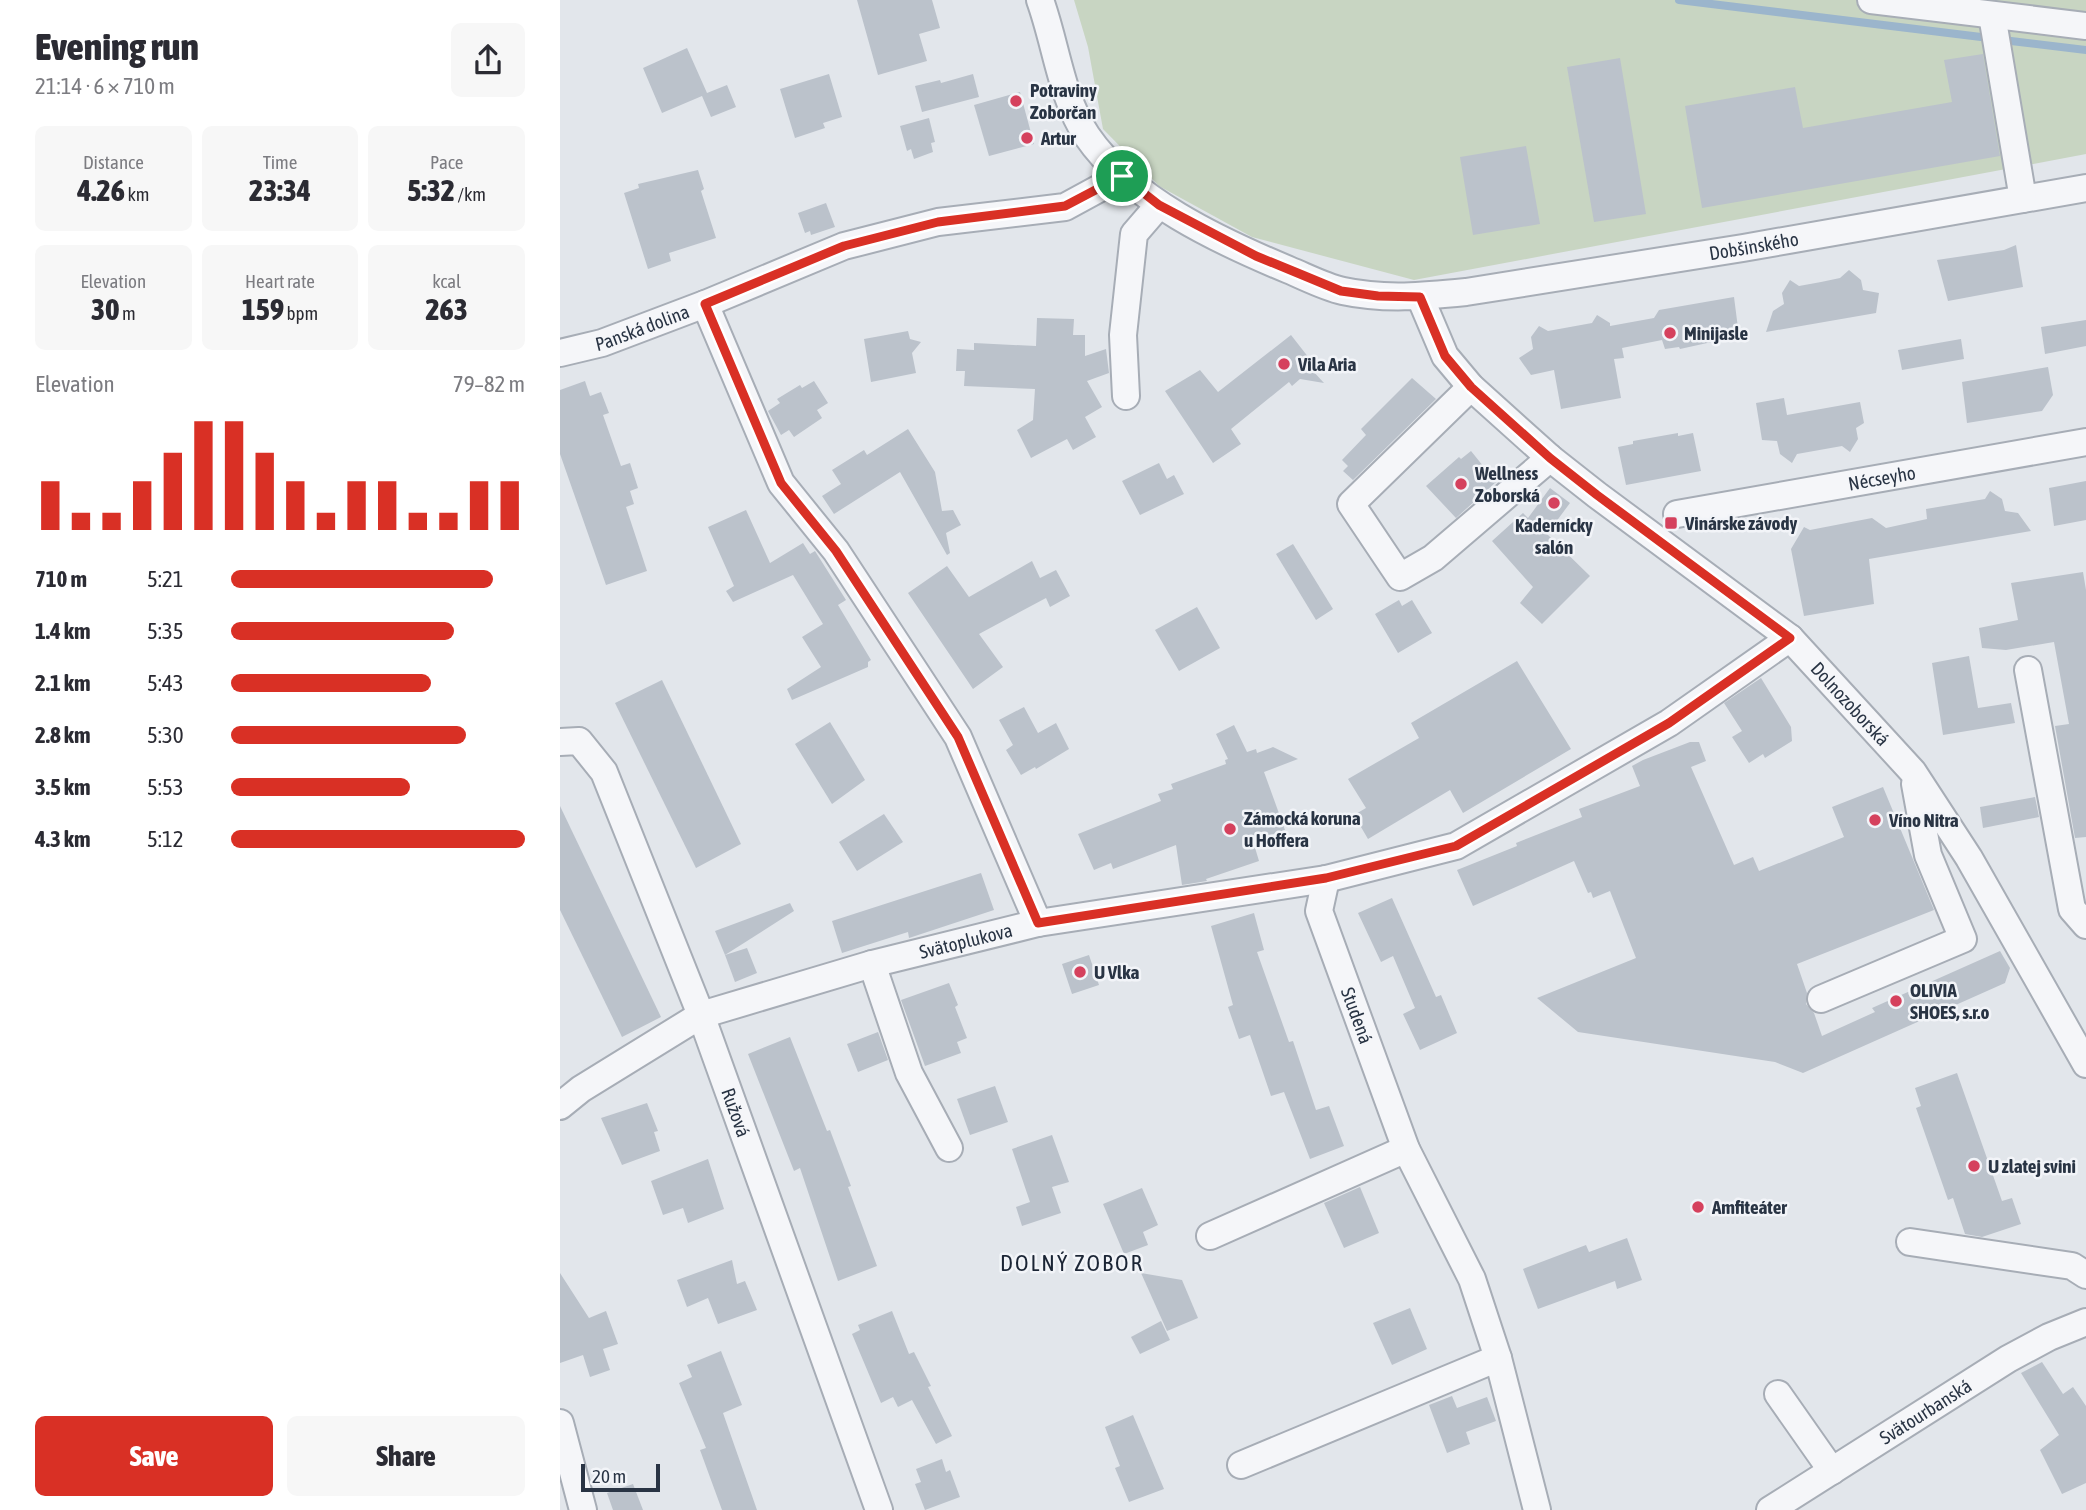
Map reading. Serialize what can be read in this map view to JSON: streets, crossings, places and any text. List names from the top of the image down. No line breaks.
{"streets":{"street":["Dobšinského","Panská dolina","Nécseyho","Dolnozoborská","Svätoplukova","Studená","Ružová","Svätourbanská"]},"crossings":[["Dobšinského","Panská dolina"],["Dobšinského","Dolnozoborská"],["Dolnozoborská","Svätoplukova"],["Svätoplukova","Studená"],["Svätoplukova","Ružová"]],"districts":["DOLNÝ ZOBOR"],"places":{"other":["Potraviny Zoborčan","Artur","Minijasle","Vila Aria","Wellness Zoborská","Kadernícky salón","Víno Nitra","Zámocká koruna u Hoffera","U Vlka","OLIVIA SHOES, s.r.o","U zlatej svini","Amfiteáter"],"transit":["Vinárske závody"]},"scale_bar":"20 m","page":{"heading":["Evening run","21:14 · 6 × 710 m"],"stats":[["Distance","4.26 km"],["Time","23:34"],["Pace","5:32 /km"],["Elevation","30 m"],["Heart rate","159 bpm"],["kcal","263"]],"chart":["Elevation","79–82 m"],"list":[{"name":"710 m","note":"5:21"},{"name":"1.4 km","note":"5:35"},{"name":"2.1 km","note":"5:43"},{"name":"2.8 km","note":"5:30"},{"name":"3.5 km","note":"5:53"},{"name":"4.3 km","note":"5:12"}],"buttons":["Save","Share"],"scale":"20 m"}}
